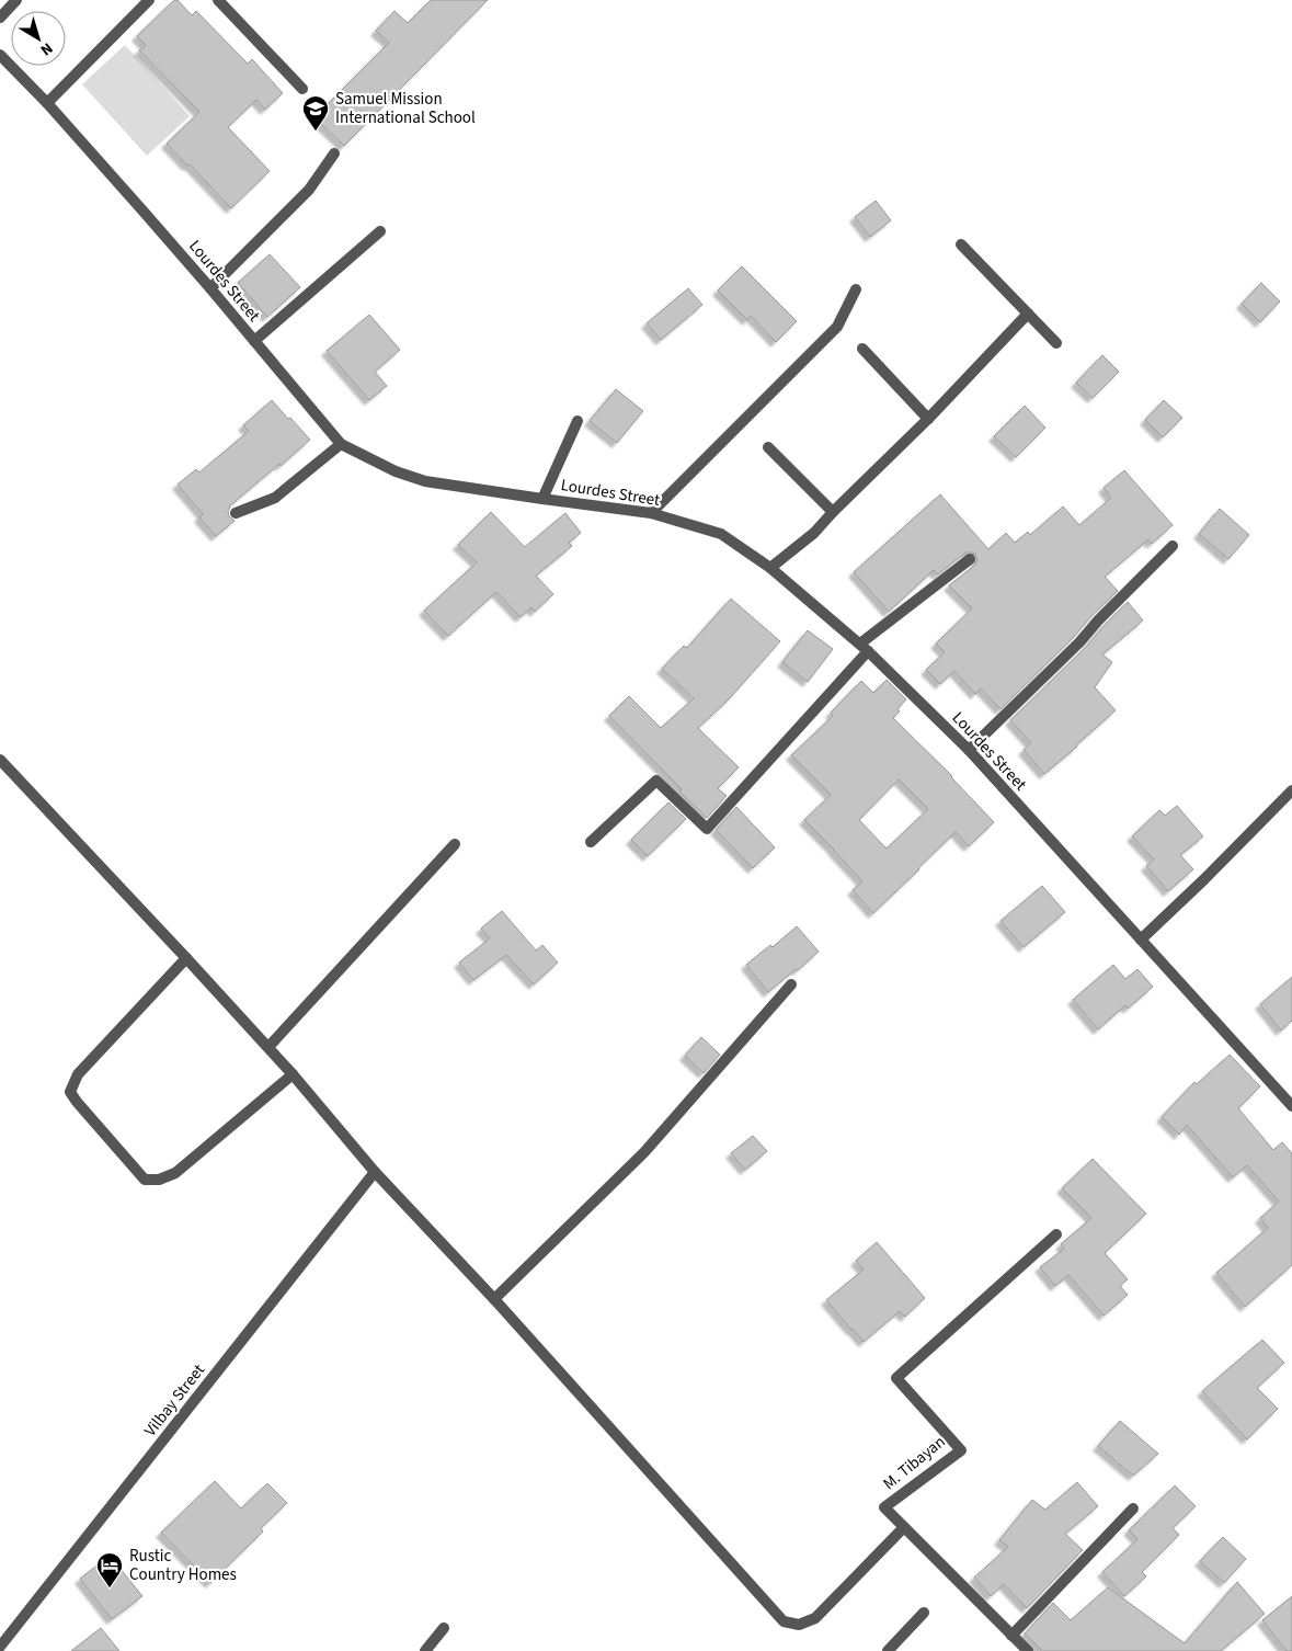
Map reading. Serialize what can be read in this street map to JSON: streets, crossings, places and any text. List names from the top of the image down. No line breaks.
{"streets":{"street":["Lourdes Street","Vilbay Street","M. Tibayan"]},"places":{"school or university":["Samuel Mission International School"],"hotel":["Rustic Country Homes"]},"north":"bottom right"}
